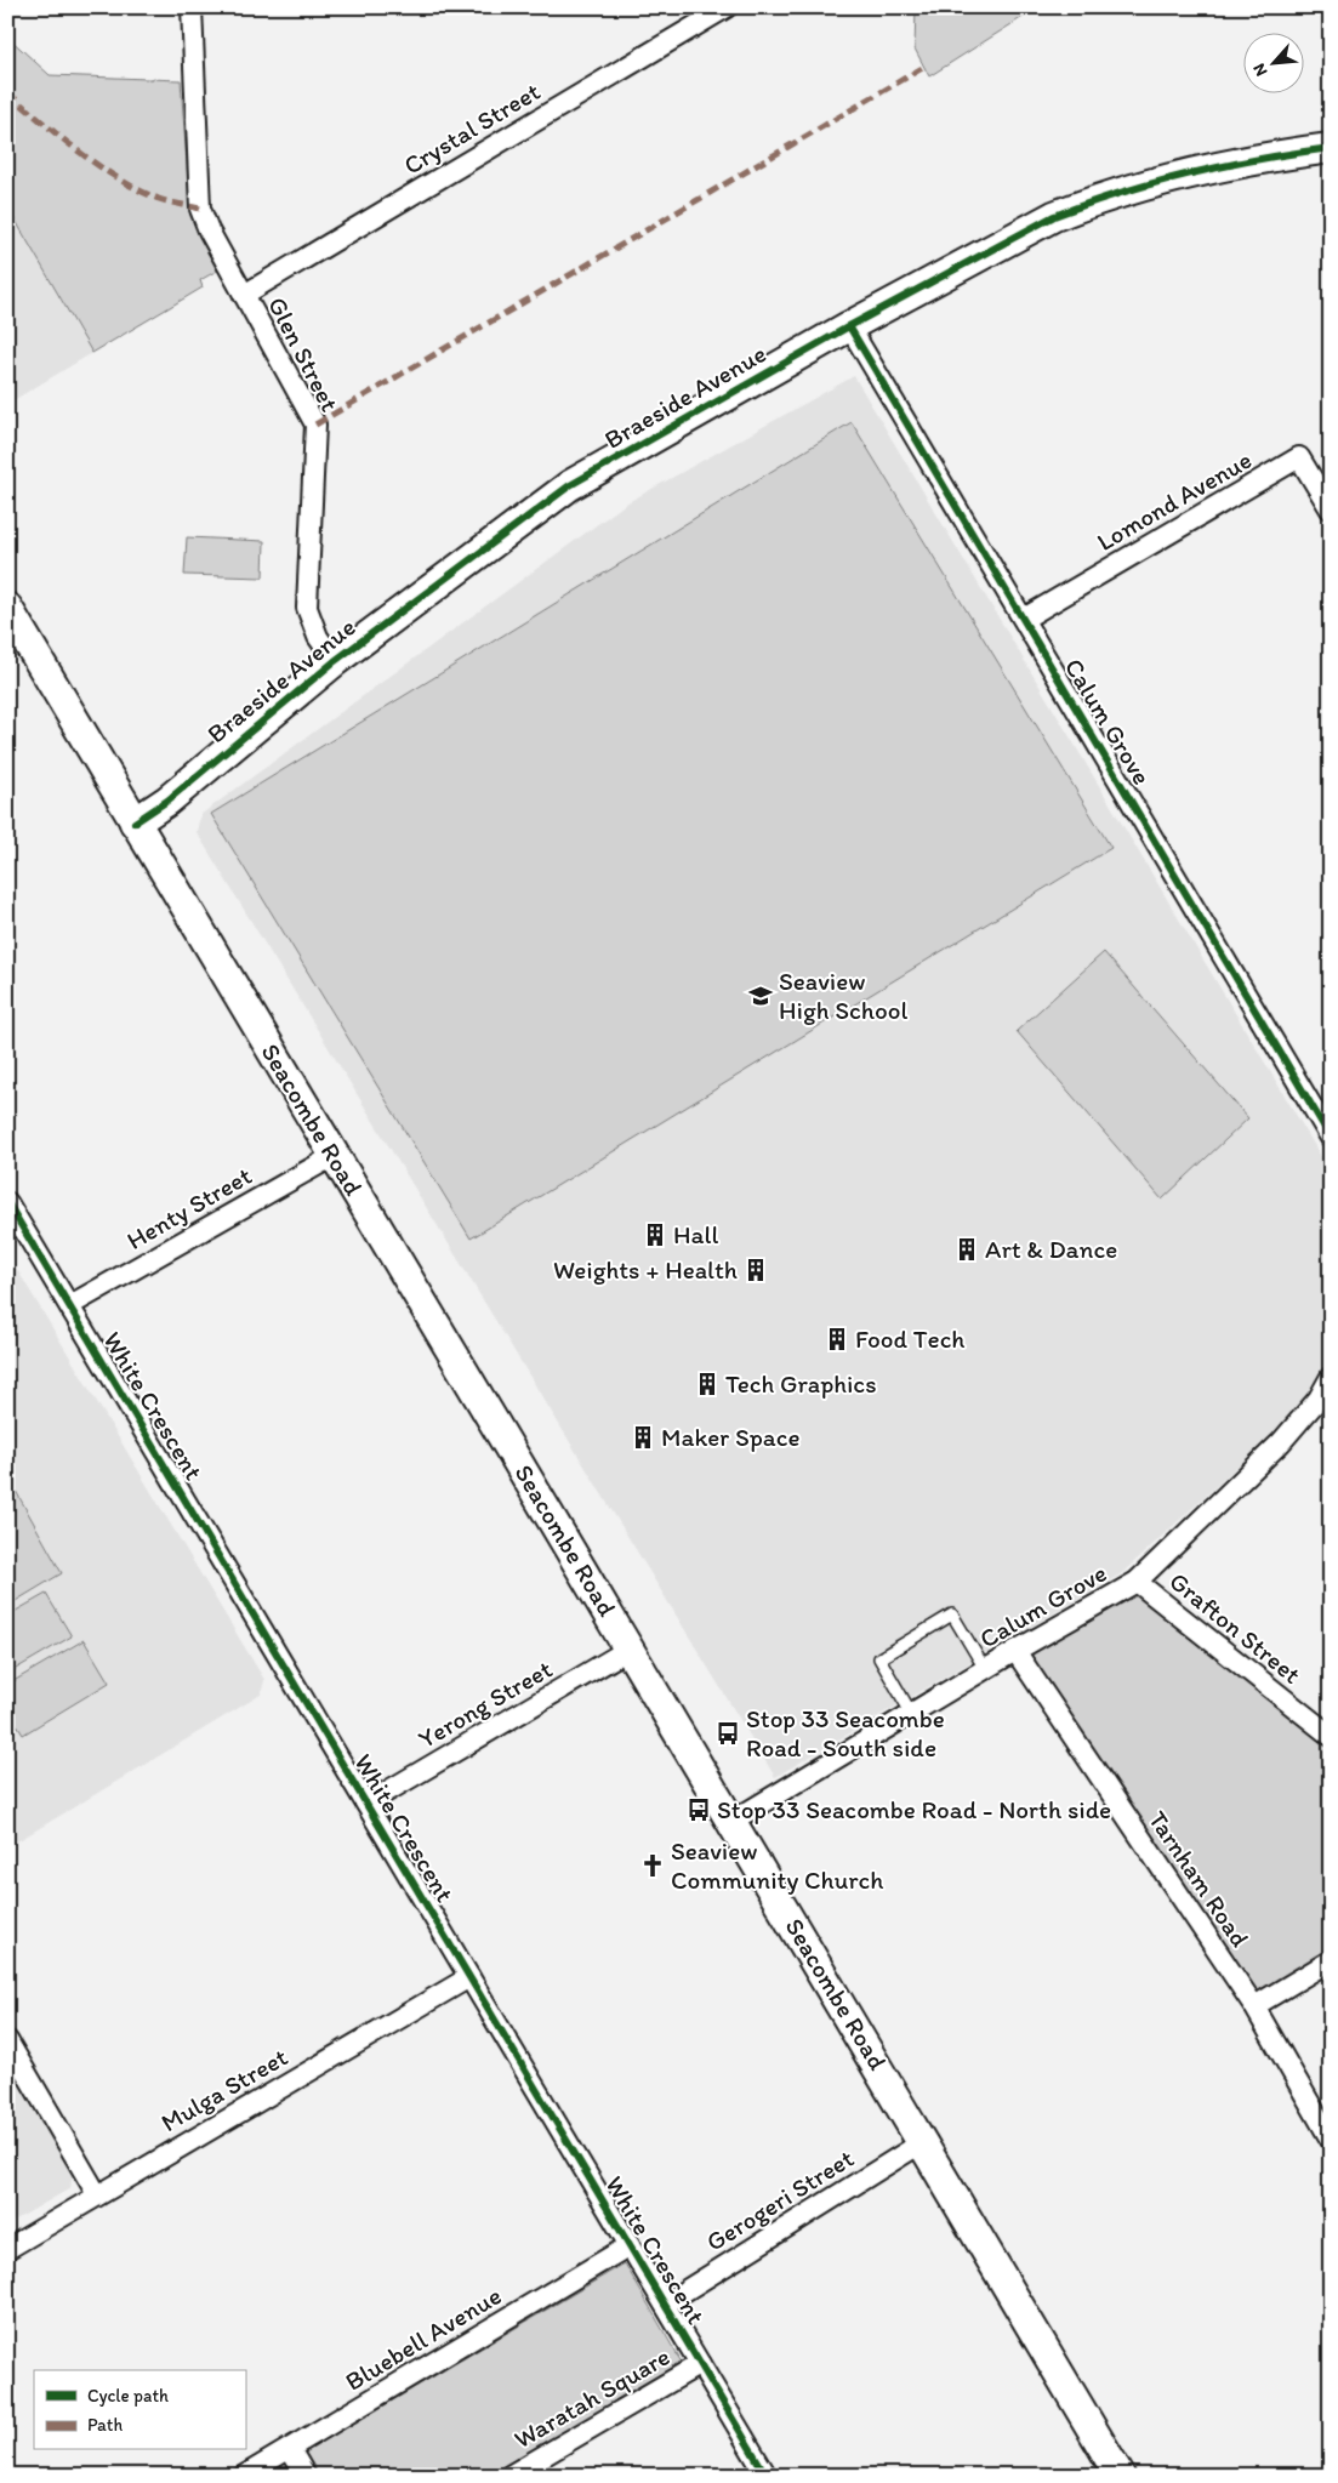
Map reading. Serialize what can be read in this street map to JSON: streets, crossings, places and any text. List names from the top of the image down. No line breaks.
{"streets":{"main road":["Braeside Avenue","Seacombe Road"],"street":["Crystal Street","Glen Street","Lomond Avenue","Calum Grove","Henty Street","White Crescent","Grafton Street","Yerong Street","Tarnham Road","Mulga Street","Gerogeri Street","Bluebell Avenue","Waratah Square"]},"crossings":[["Crystal Street","Glen Street"],["Glen Street","Braeside Avenue"],["Braeside Avenue","Calum Grove"],["Braeside Avenue","Seacombe Road"],["Lomond Avenue","Calum Grove"],["Calum Grove","Seacombe Road"],["Calum Grove","Grafton Street"],["Calum Grove","Tarnham Road"],["Seacombe Road","Henty Street"],["Seacombe Road","Yerong Street"],["Seacombe Road","Gerogeri Street"],["Henty Street","White Crescent"],["White Crescent","Yerong Street"],["White Crescent","Mulga Street"],["White Crescent","Gerogeri Street"],["White Crescent","Bluebell Avenue"],["White Crescent","Waratah Square"]],"places":{"school or university":["Seaview High School"],"building":["Hall","Art & Dance","Weights + Health","Food Tech","Tech Graphics","Maker Space"],"bus stop":["Stop 33 Seacombe Road - South side","Stop 33 Seacombe Road - North side"],"church":["Seaview Community Church"]},"legend":["Cycle path","Path"],"north":"bottom left"}
